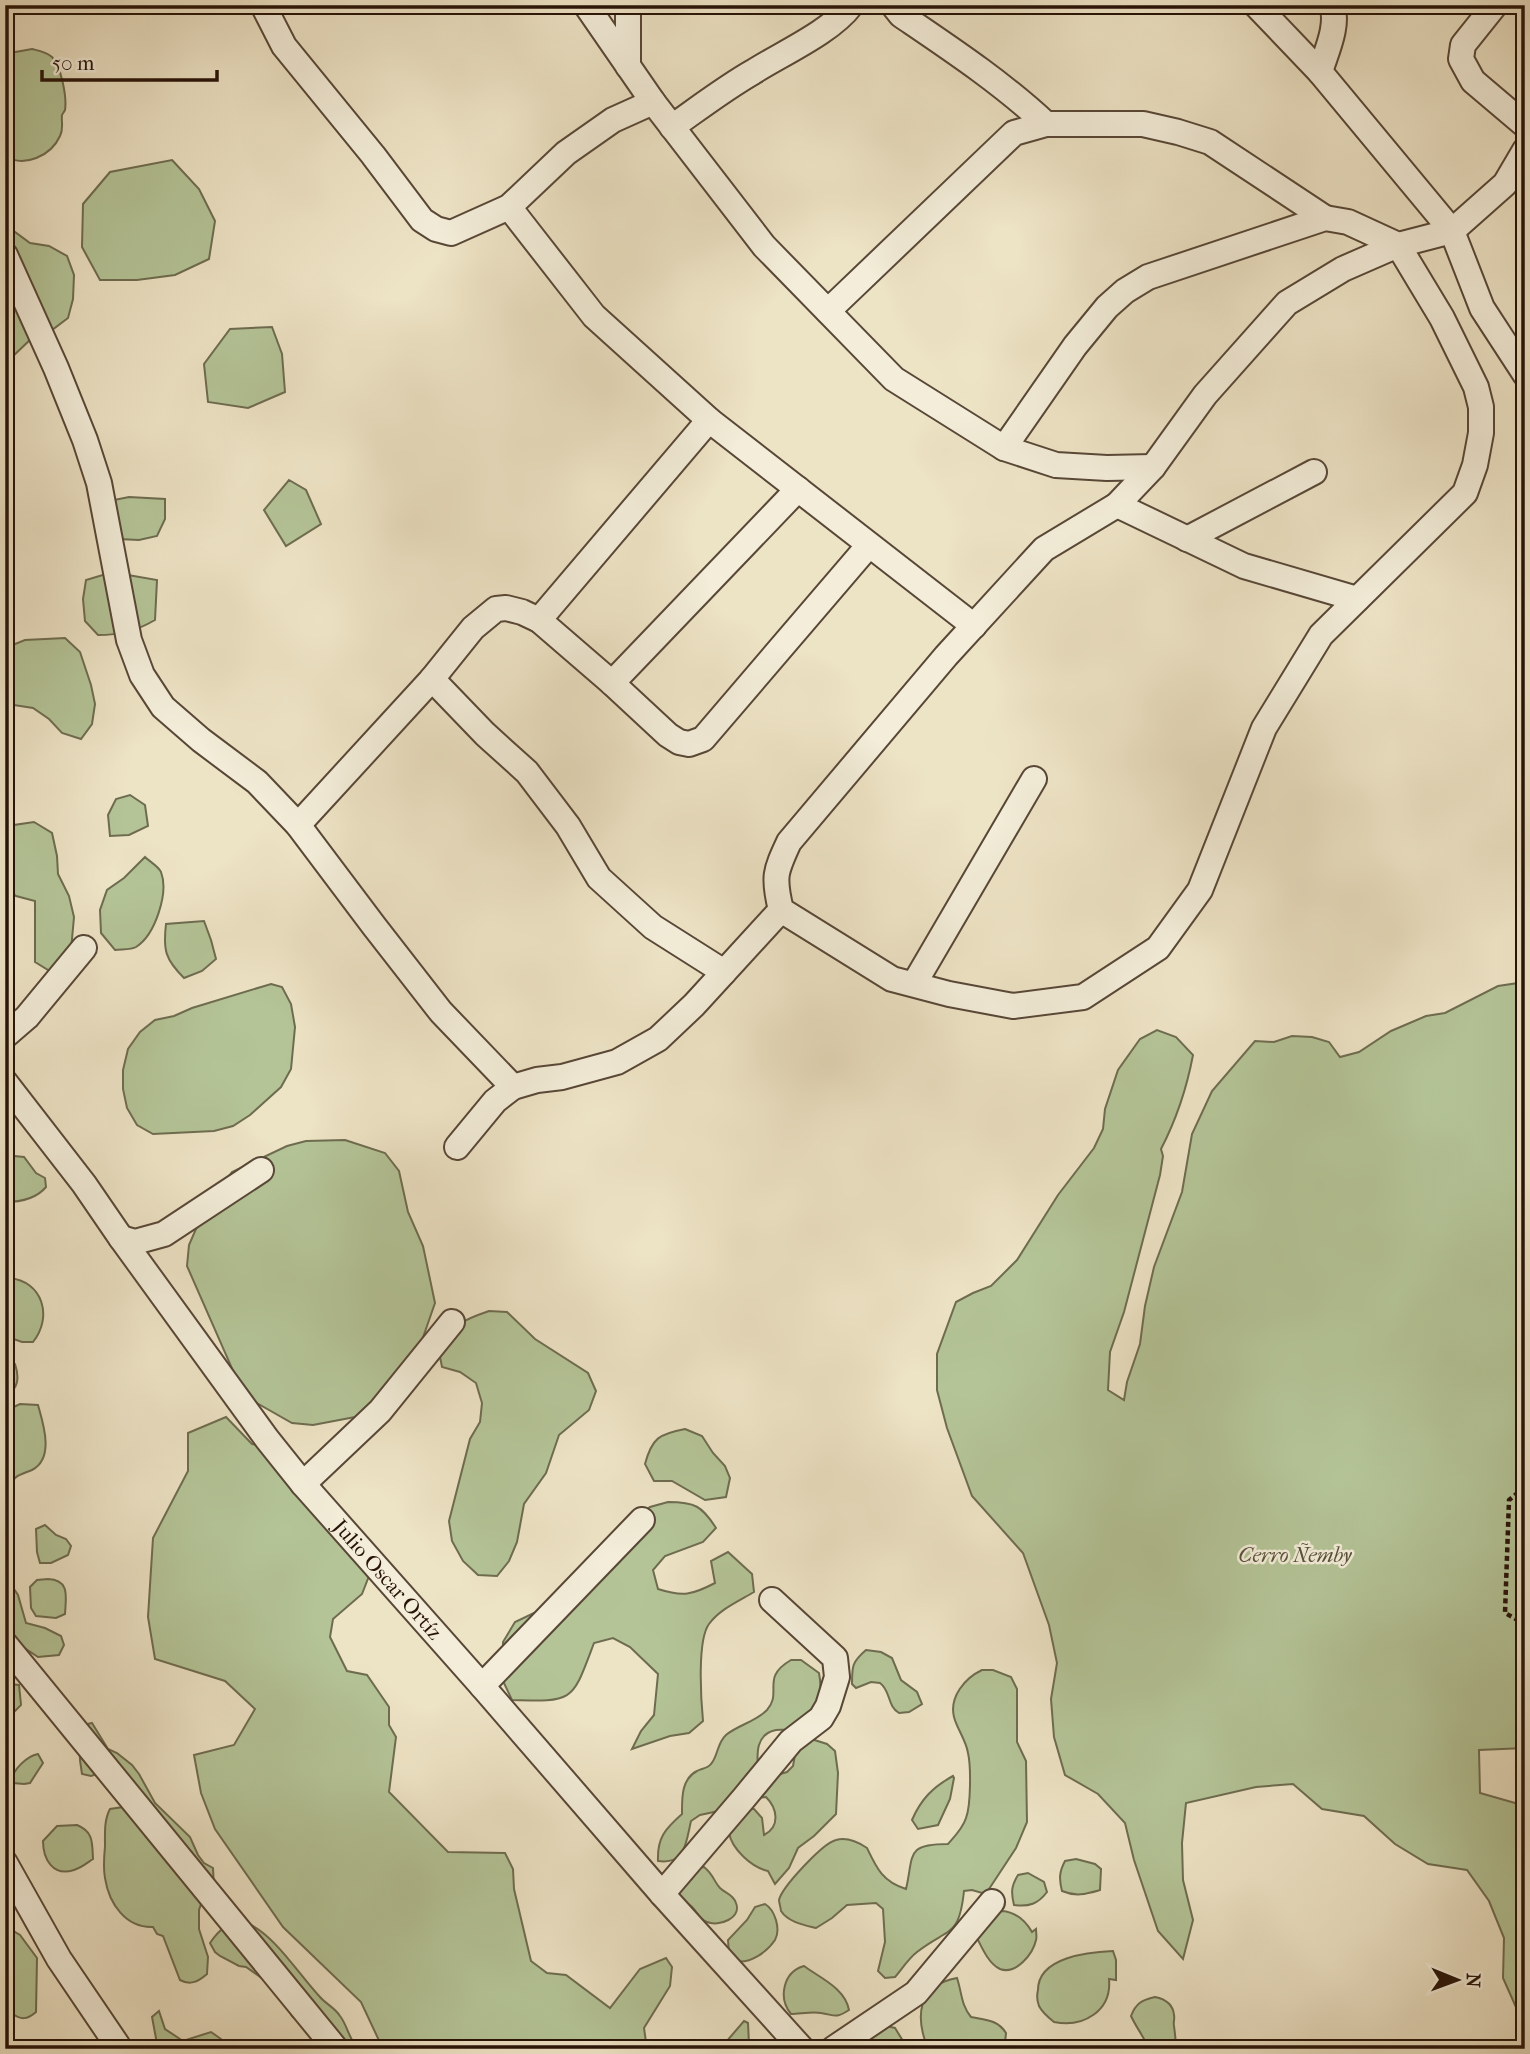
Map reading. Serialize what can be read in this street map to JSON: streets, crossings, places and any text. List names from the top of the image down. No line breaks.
{"streets":{"street":["Julio Oscar Ortíz"]},"parks":["Cerro Ñemby"],"scale_bar":"50 m","north":"right"}
